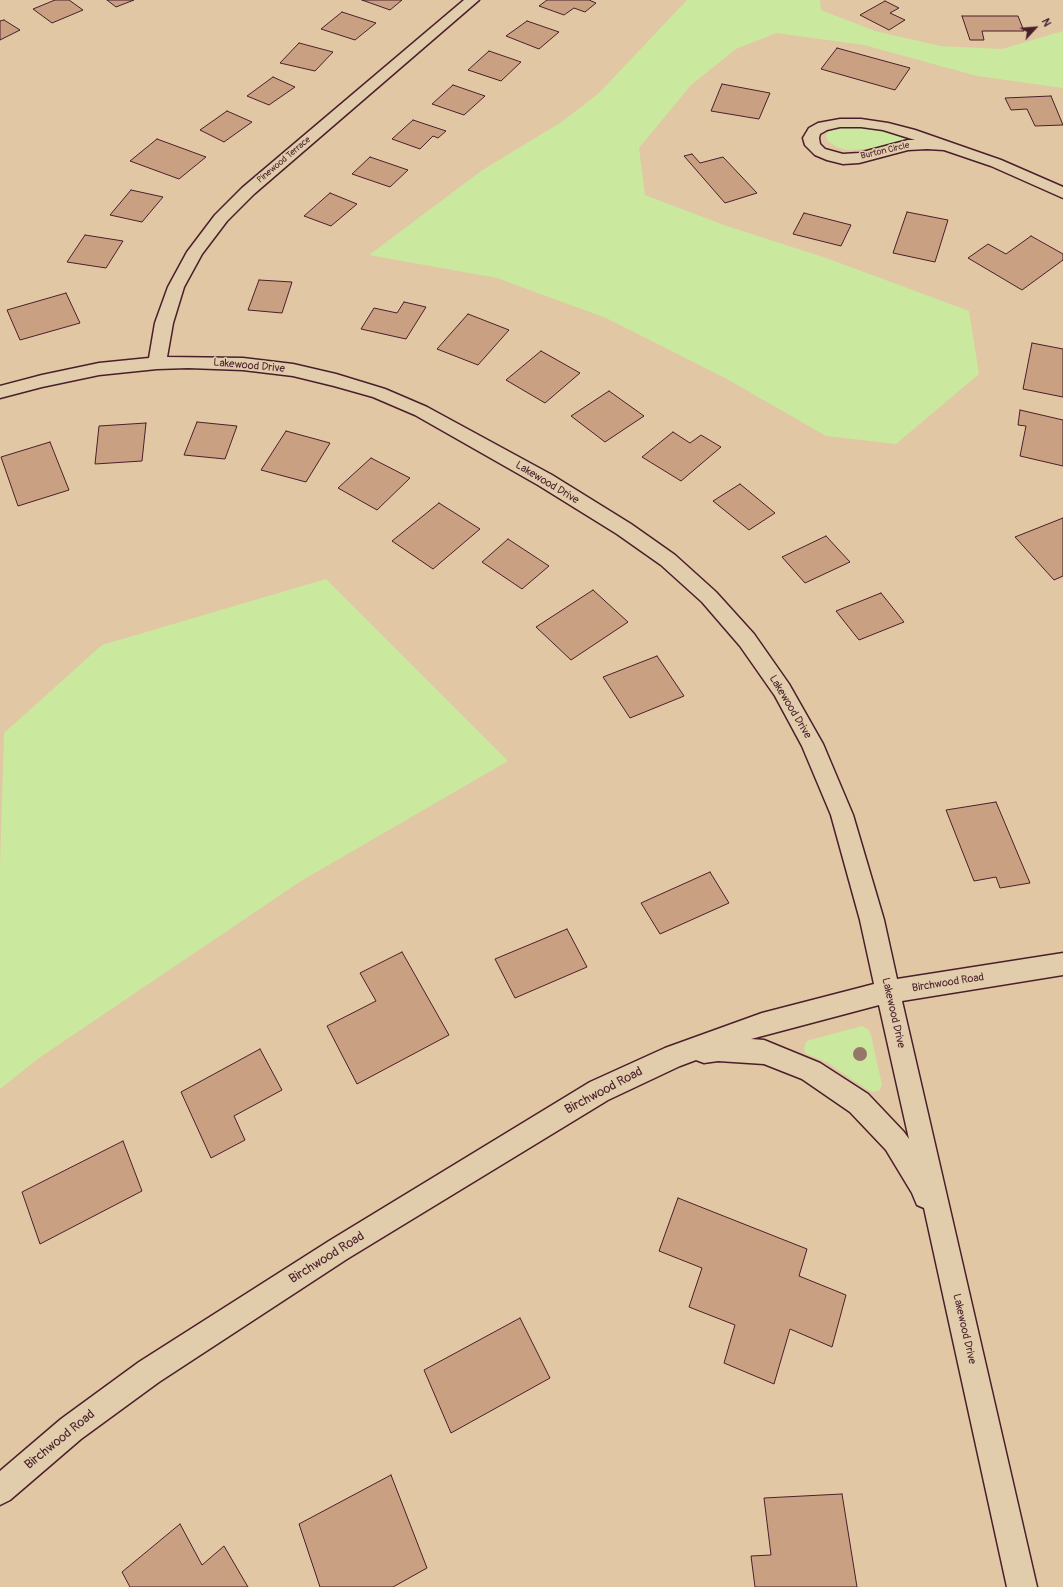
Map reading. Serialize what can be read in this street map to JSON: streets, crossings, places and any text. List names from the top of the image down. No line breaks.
{"streets":{"street":["Burton Circle","Pinewood Terrace","Lakewood Drive","Birchwood Road"]},"crossings":[["Pinewood Terrace","Lakewood Drive"],["Lakewood Drive","Birchwood Road"]],"north":"top right"}
